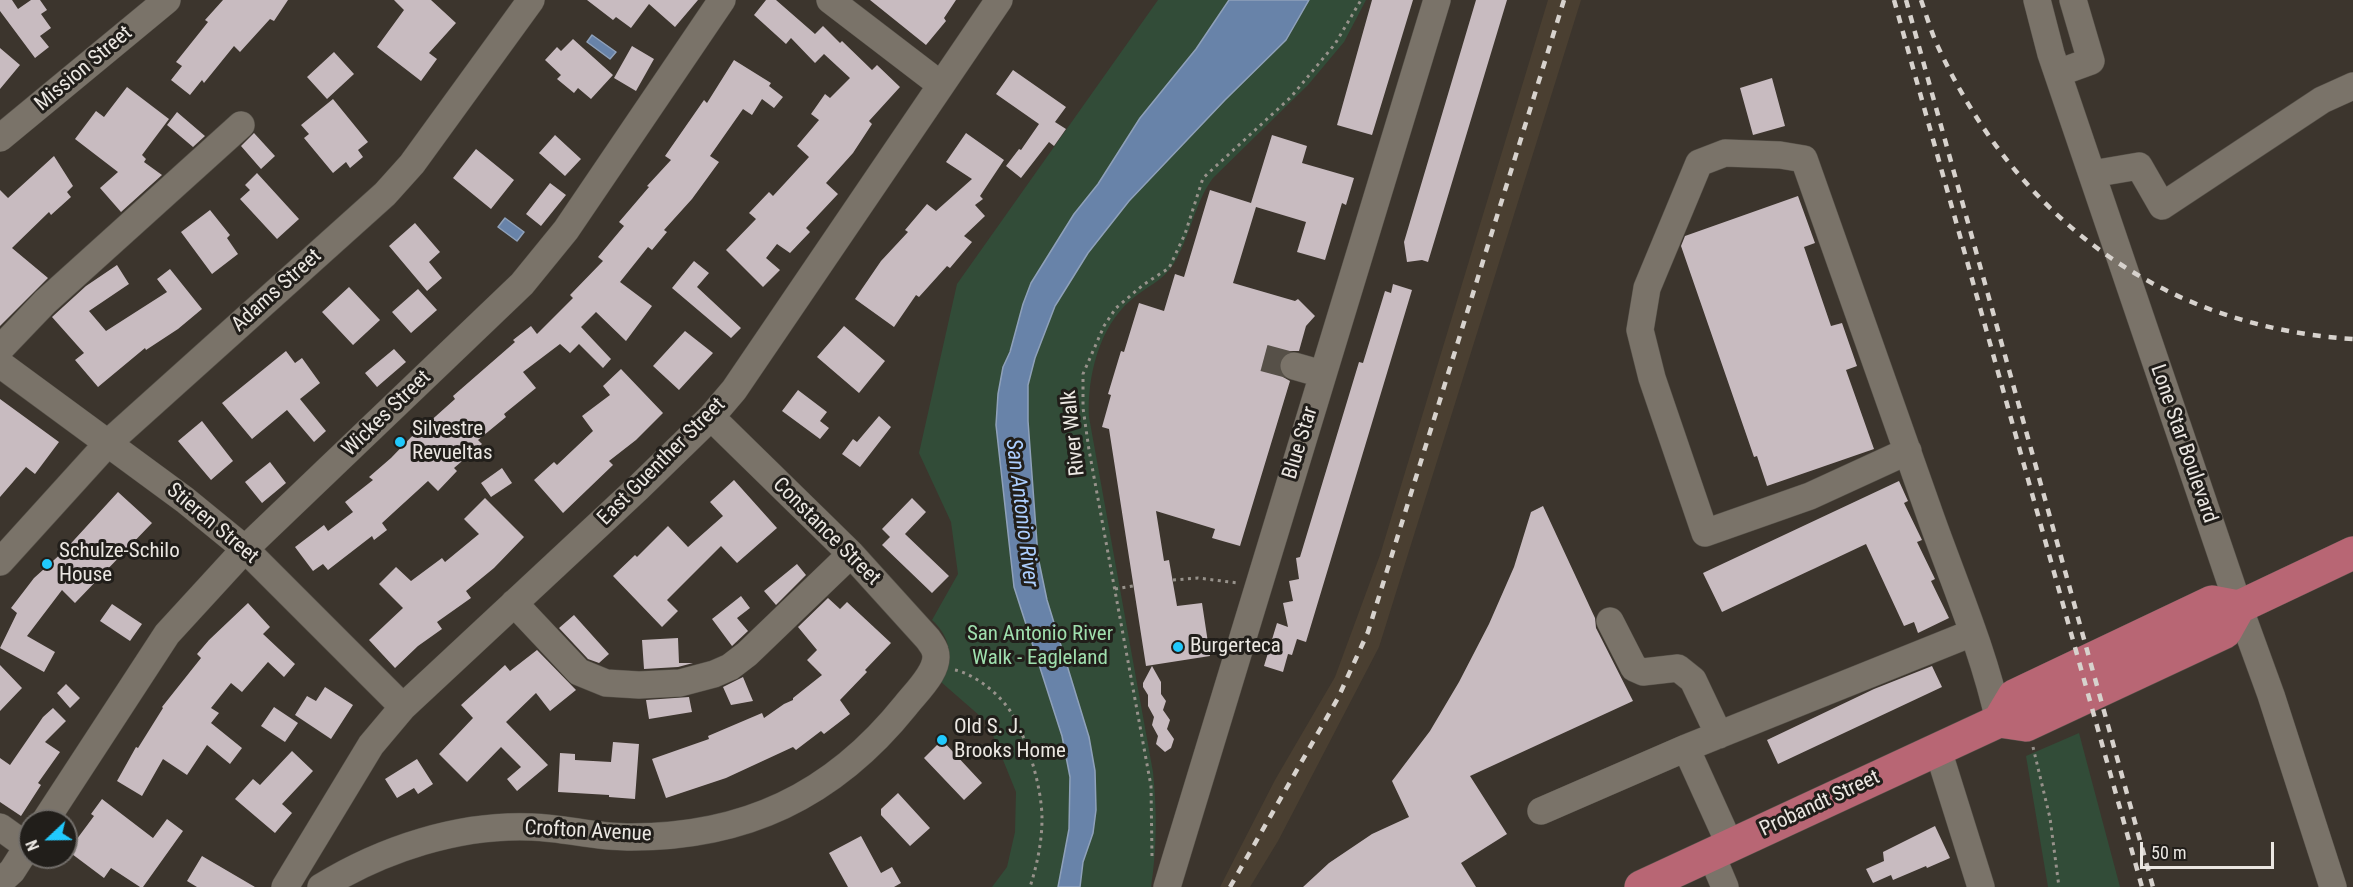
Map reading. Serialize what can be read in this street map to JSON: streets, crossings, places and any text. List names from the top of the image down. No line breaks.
{"streets":{"main road":["Probandt Street"],"street":["Mission Street","Adams Street","Wickes Street","Blue Star","Lone Star Boulevard","East Guenther Street","Stieren Street","Constance Street","Crofton Avenue"],"path":["River Walk"]},"crossings":[["Adams Street","Stieren Street"],["Wickes Street","Stieren Street"],["East Guenther Street","Stieren Street"],["East Guenther Street","Constance Street"],["Constance Street","Crofton Avenue"]],"water":["San Antonio River"],"parks":["San Antonio River Walk - Eagleland"],"places":["Silvestre Revueltas","Schulze-Schilo House","Burgerteca","Old S. J. Brooks Home"],"scale_bar":"50 m","north":"left"}
